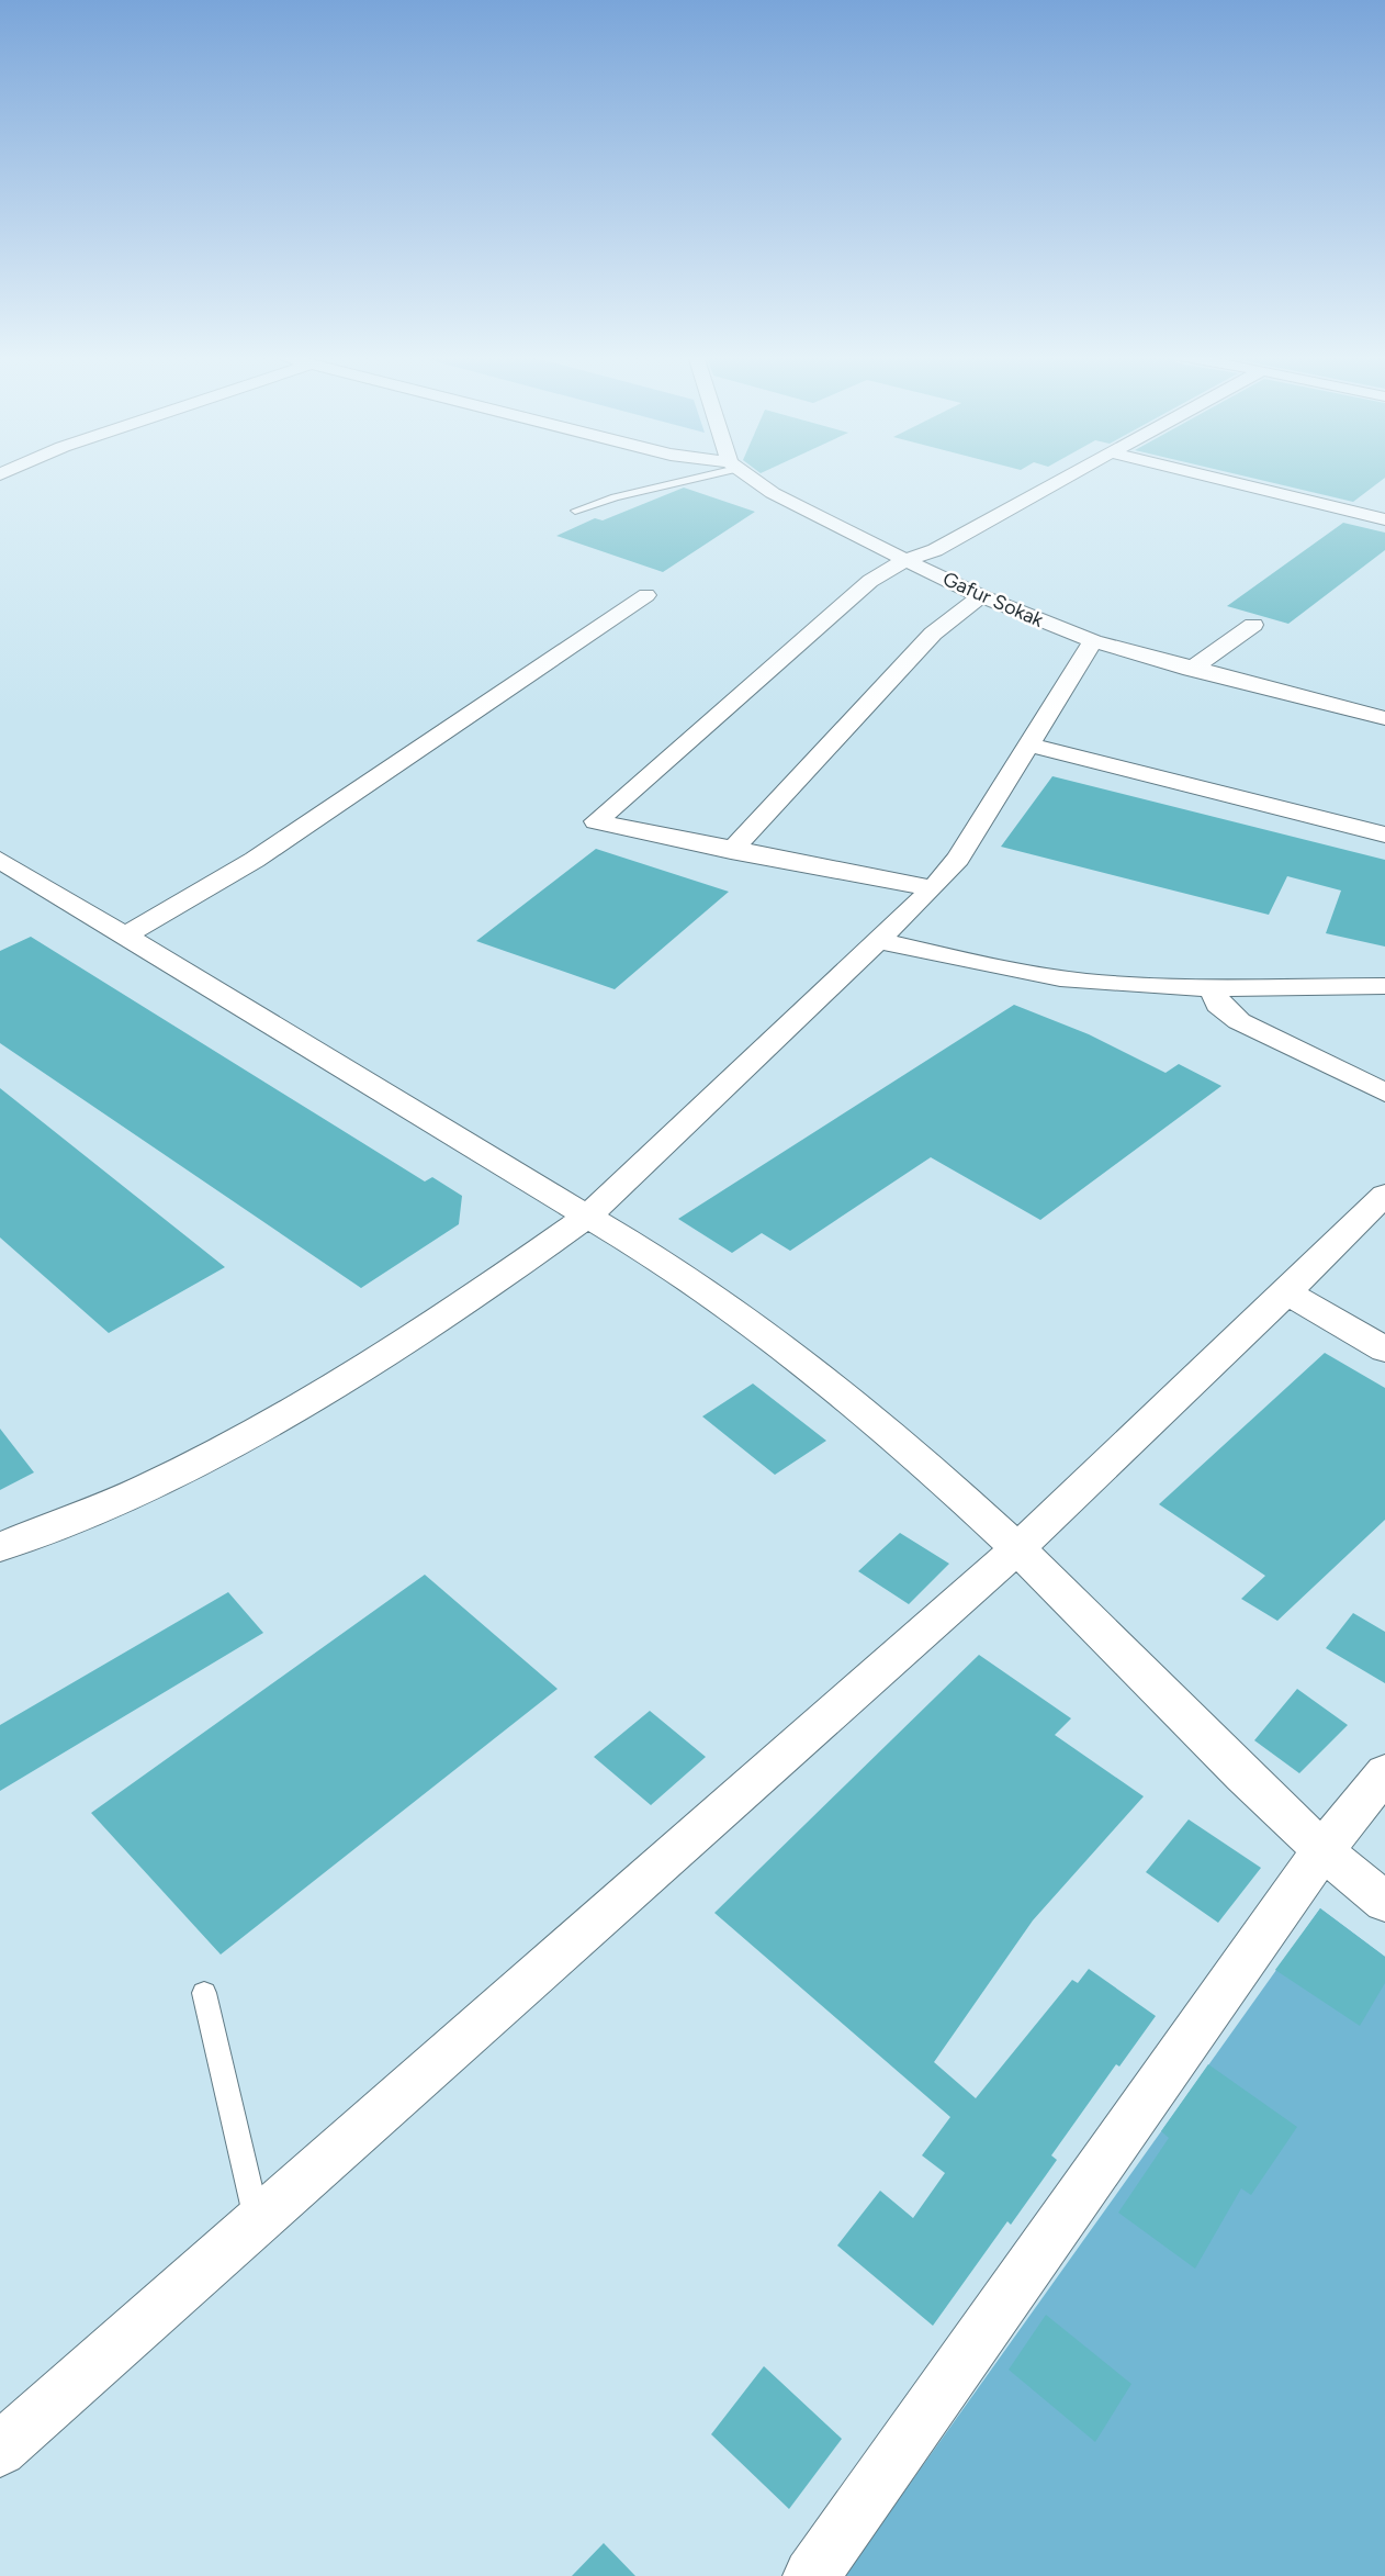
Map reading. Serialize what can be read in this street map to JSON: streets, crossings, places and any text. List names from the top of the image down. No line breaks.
{"streets":{"street":["Gafur Sokak"]}}
